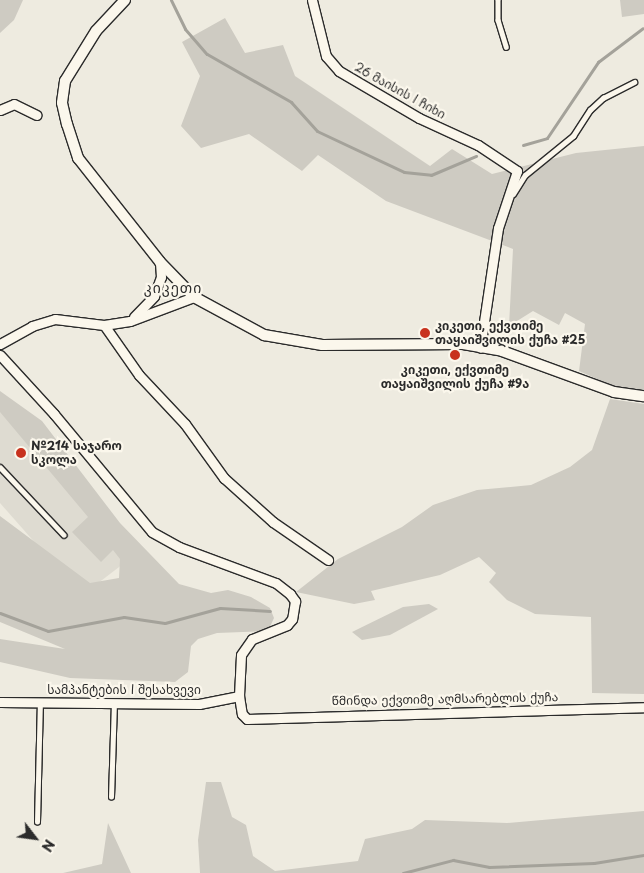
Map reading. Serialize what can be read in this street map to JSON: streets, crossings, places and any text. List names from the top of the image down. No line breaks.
{"streets":{"street":["26 მაისის I ჩიხი","სამპანტების I შესახვევი","წმინდა ექვთიმე აღმსარებლის ქუჩა"]},"crossings":[["სამპანტების I შესახვევი","წმინდა ექვთიმე აღმსარებლის ქუჩა"]],"districts":["კიკეთი"],"places":["კიკეთი, ექვთიმე თაყაიშვილის ქუჩა #25","კიკეთი, ექვთიმე თაყაიშვილის ქუჩა #9ა","№214 საჯარო სკოლა"],"north":"bottom right"}
